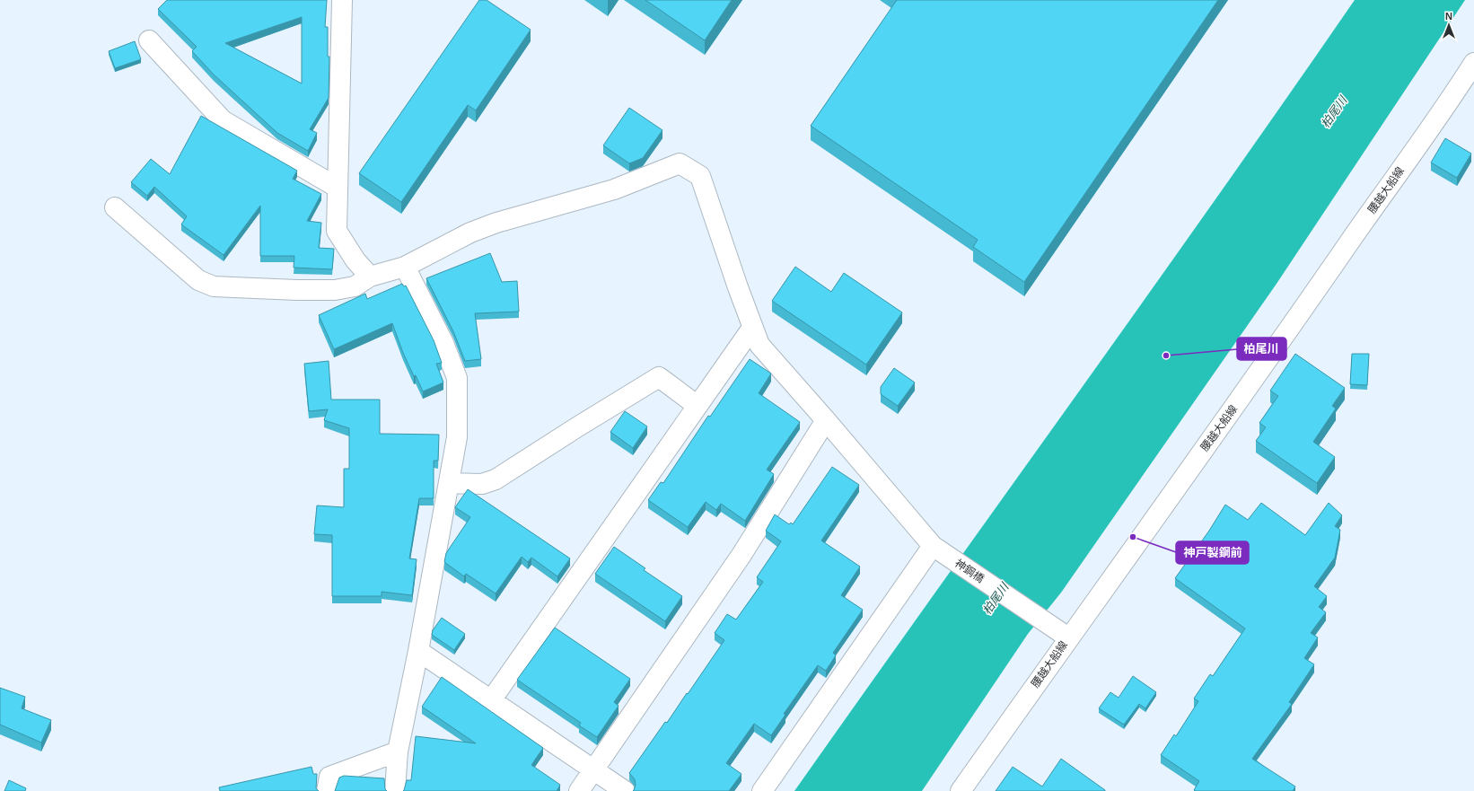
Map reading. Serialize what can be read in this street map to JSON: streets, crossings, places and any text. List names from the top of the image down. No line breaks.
{"streets":{"street":["腰越大船線","神鋼橋"]},"crossings":[["腰越大船線","神鋼橋"]],"water":["柏尾川"],"places":["柏尾川","神戸製鋼前"],"north":"top"}
